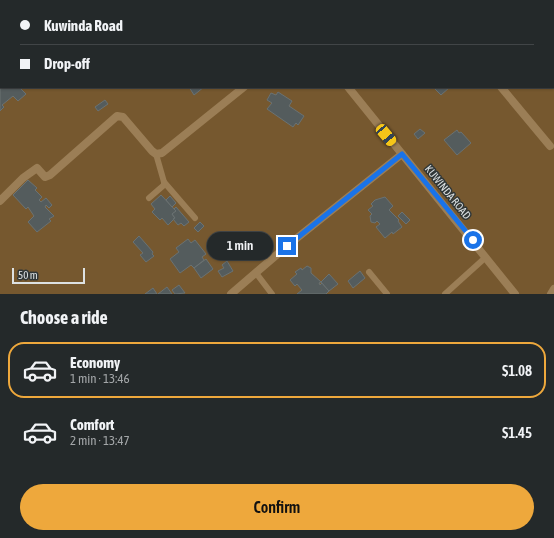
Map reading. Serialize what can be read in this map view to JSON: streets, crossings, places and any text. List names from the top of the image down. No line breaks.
{"streets":{"street":["KUWINDA ROAD"]},"scale_bar":"50 m","page":{"banner":["Kuwinda Road","Drop-off"],"bubble":"1 min","scale":"50 m","heading":"Choose a ride","list":[{"name":"Economy","note":"1 min · 13:46","value":"$1.08"},{"name":"Comfort","note":"2 min · 13:47","value":"$1.45"}],"buttons":"Confirm"}}
